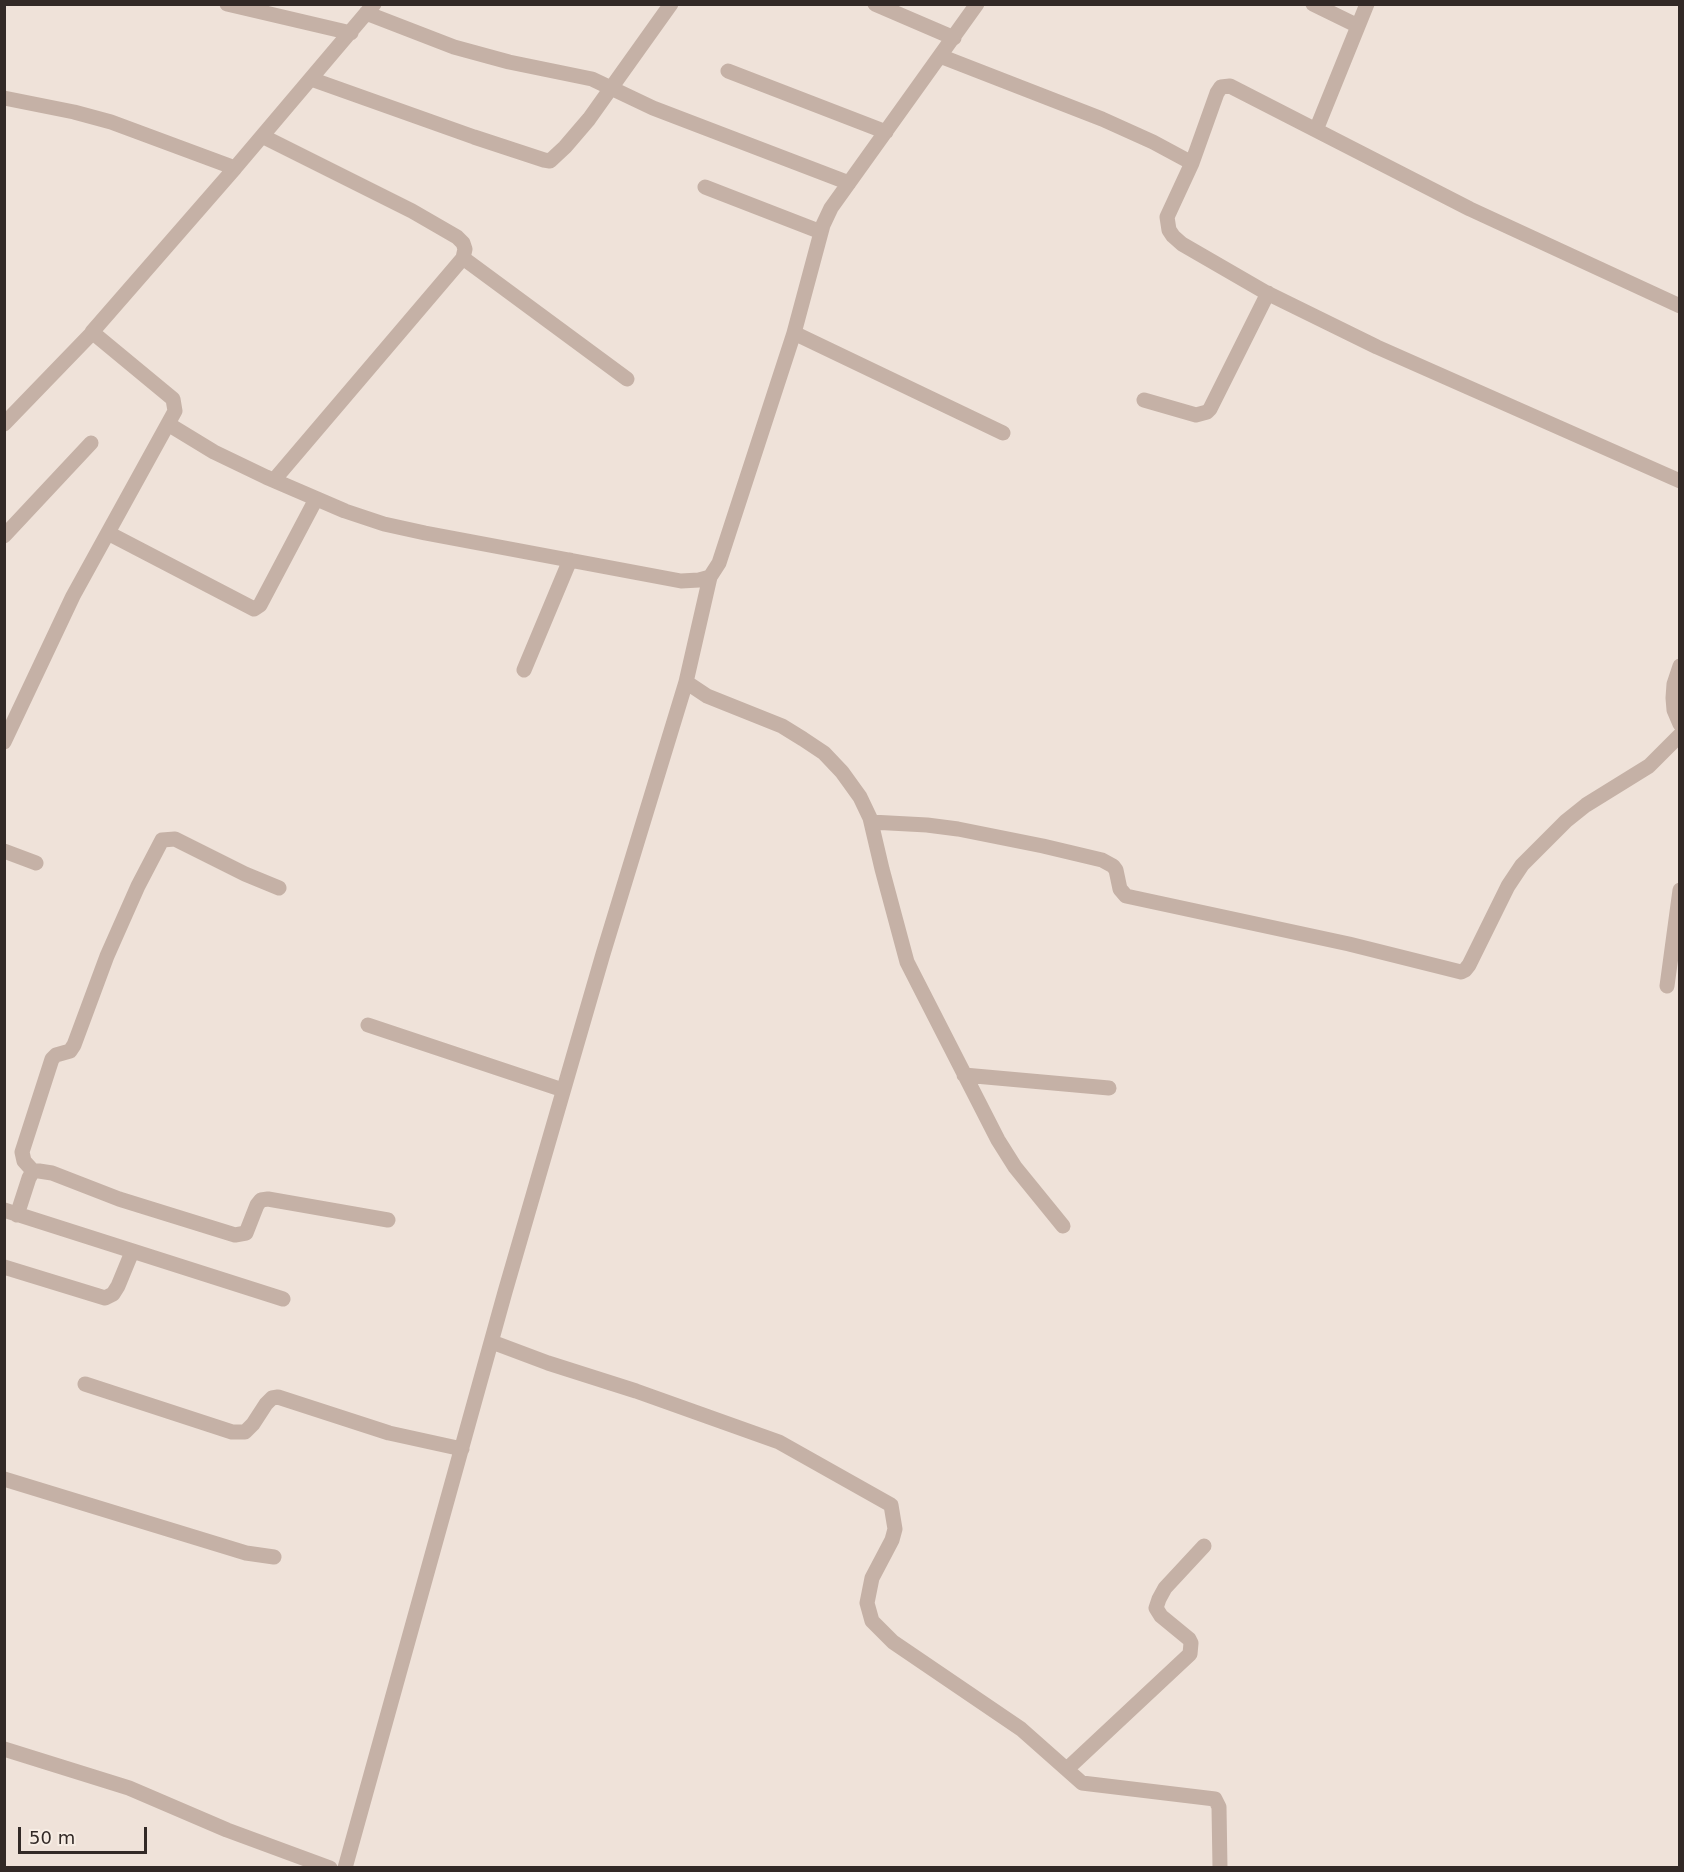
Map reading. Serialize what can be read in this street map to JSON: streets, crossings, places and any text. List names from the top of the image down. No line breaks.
{"scale_bar":"50 m"}
